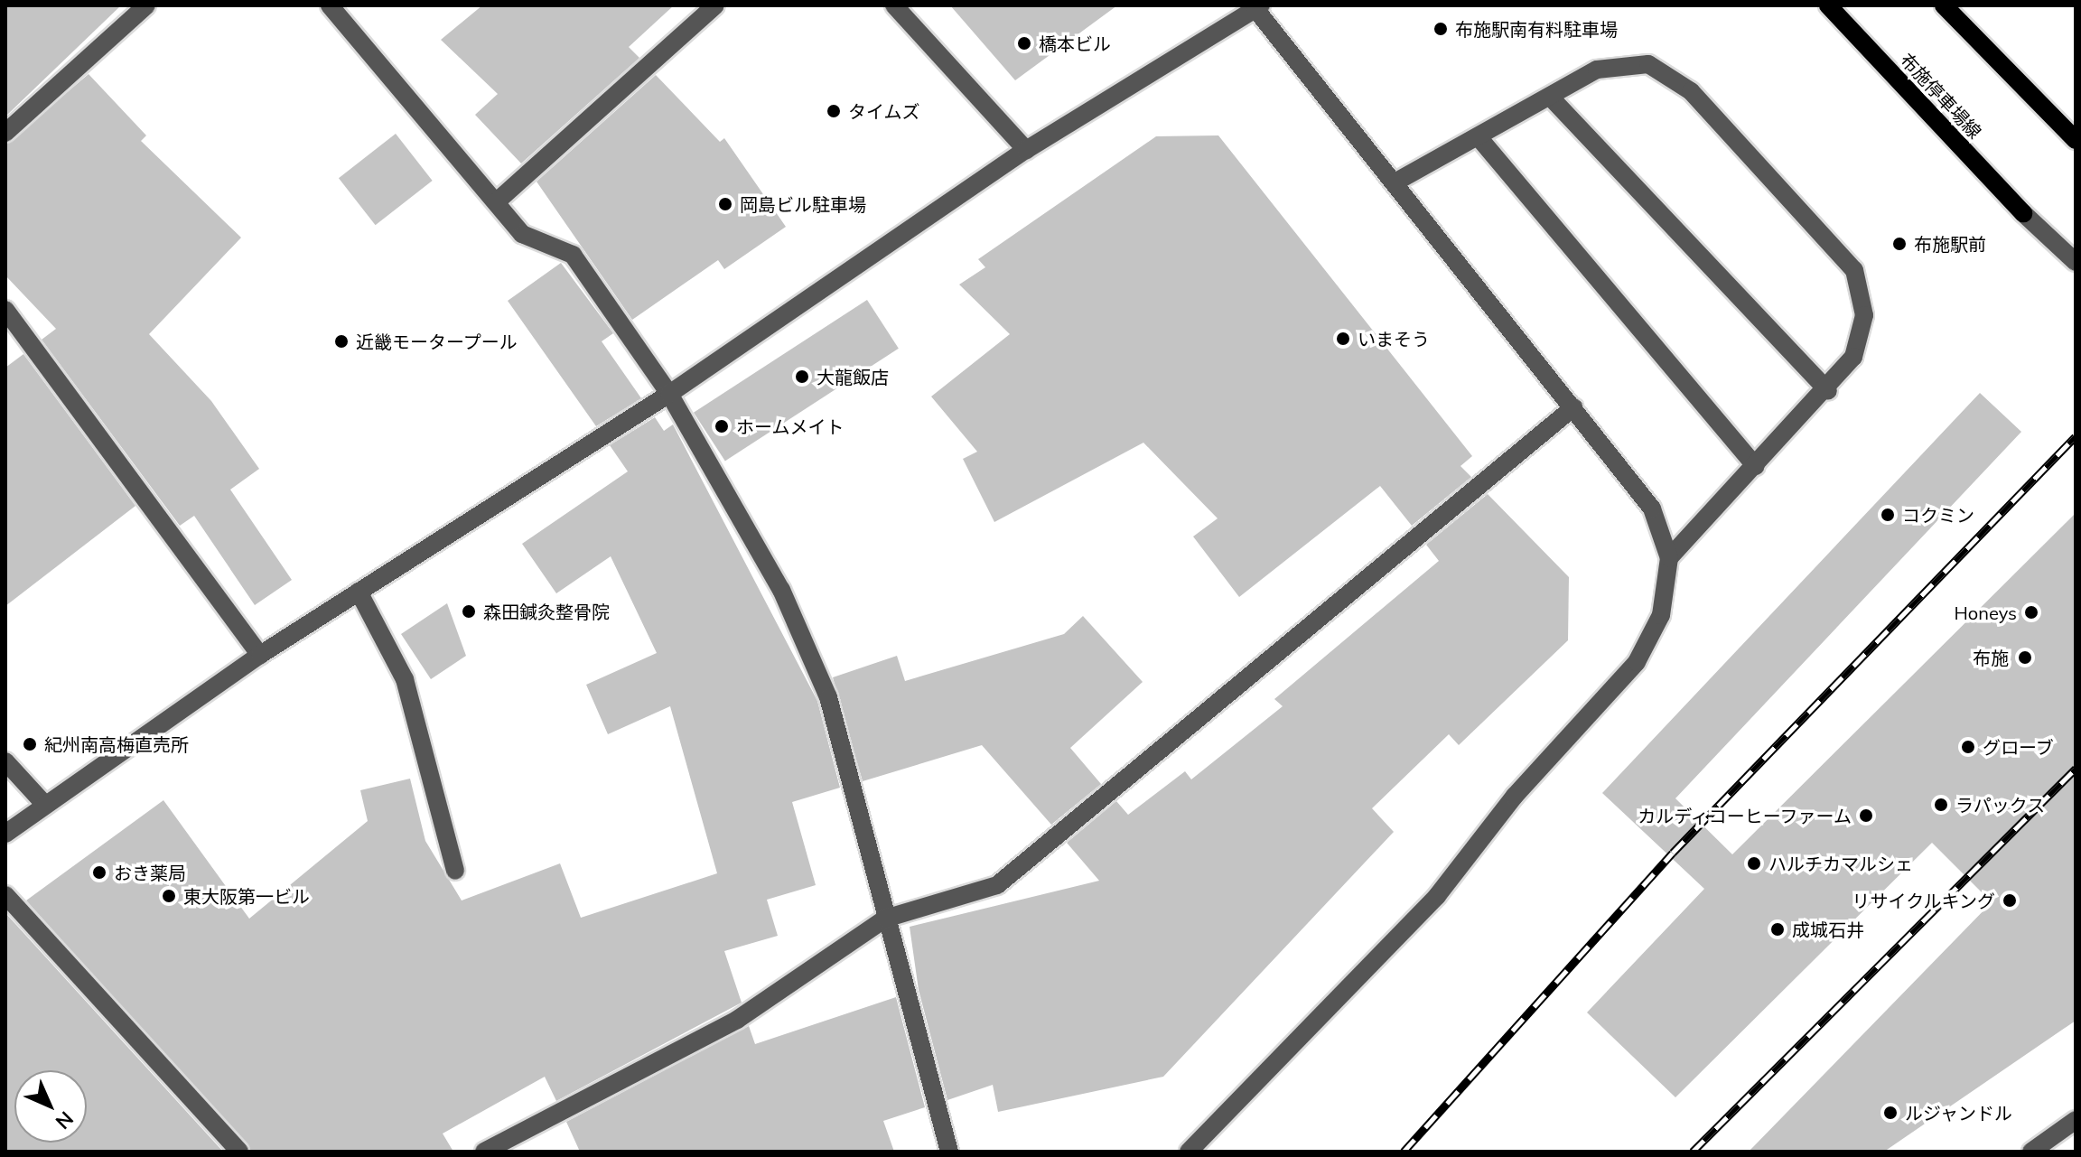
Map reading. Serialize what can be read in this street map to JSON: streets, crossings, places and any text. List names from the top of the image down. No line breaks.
{"streets":{"main road":["布施停車場線"]},"places":["布施駅南有料駐車場","橋本ビル","タイムズ","岡島ビル駐車場","布施駅前","いまそう","近畿モータープール","大龍飯店","ホームメイト","コクミン","森田鍼灸整骨院","Honeys","布施","紀州南高梅直売所","グローブ","ラパックス","カルディコーヒーファーム","ハルチカマルシェ","おき薬局","東大阪第一ビル","リサイクルキング","成城石井","ルジャンドル"],"north":"bottom right"}
